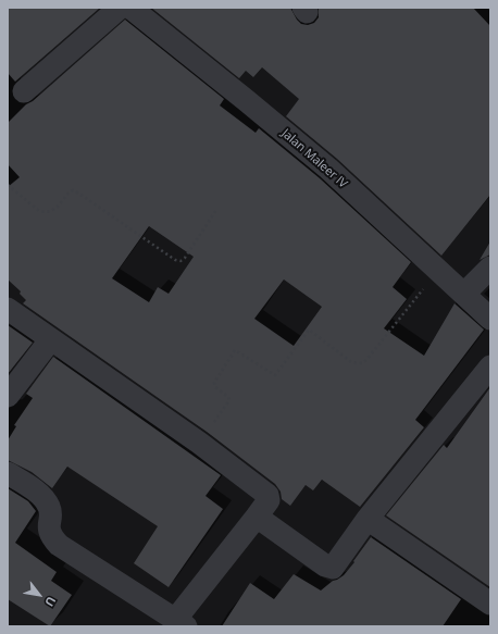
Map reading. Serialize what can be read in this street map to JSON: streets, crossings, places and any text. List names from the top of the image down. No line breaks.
{"streets":{"street":["Jalan Maleer IV"]},"north":"bottom right"}
